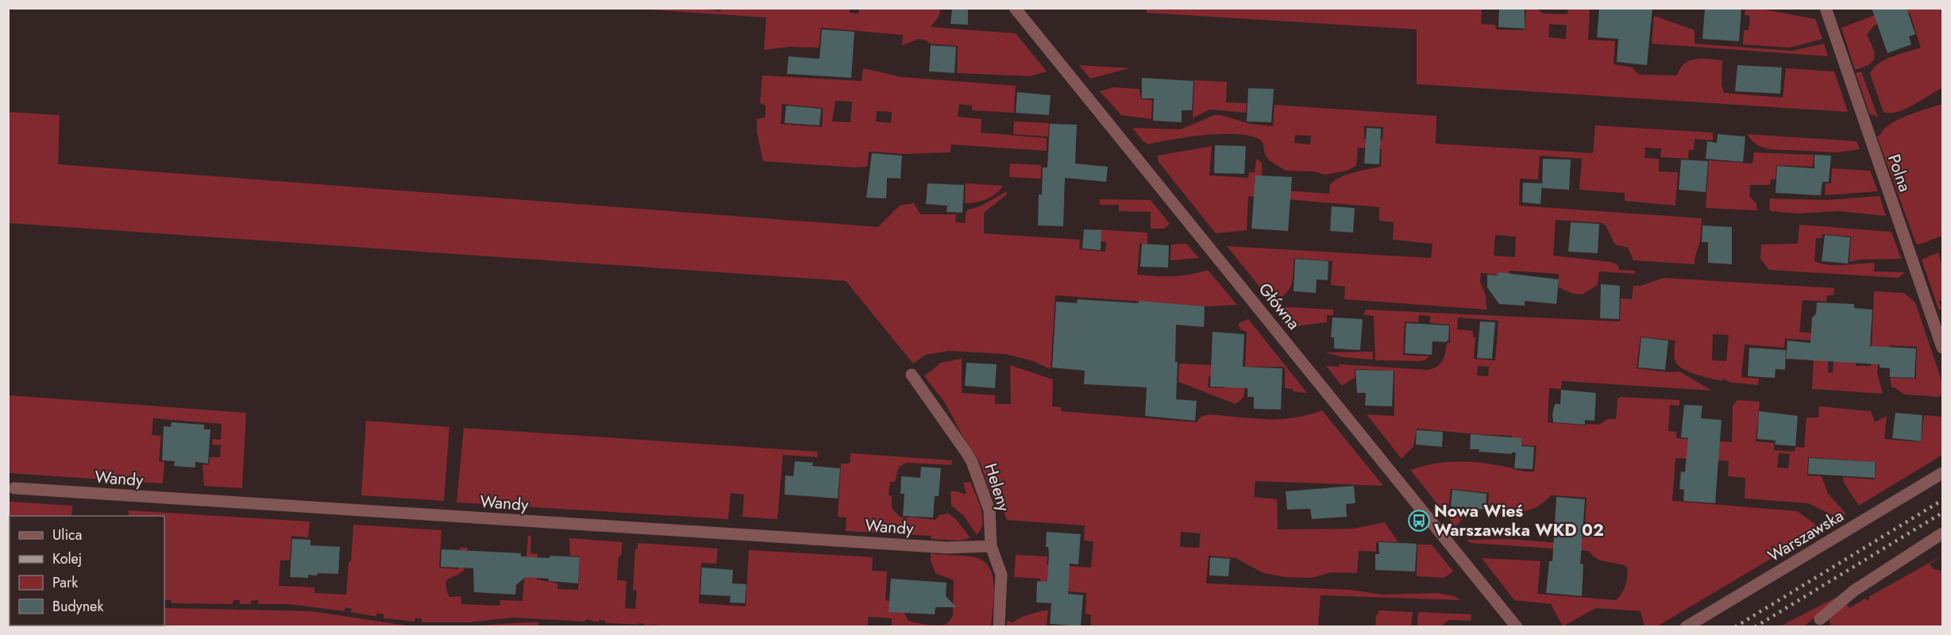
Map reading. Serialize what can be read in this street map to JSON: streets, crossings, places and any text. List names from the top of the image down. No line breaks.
{"streets":{"street":["Polna","Główna","Wandy","Heleny","Warszawska"]},"crossings":[["Wandy","Heleny"]],"places":{"bus stop":["Nowa Wieś Warszawska WKD 02"]},"legend":["Ulica","Kolej","Park","Budynek"]}
